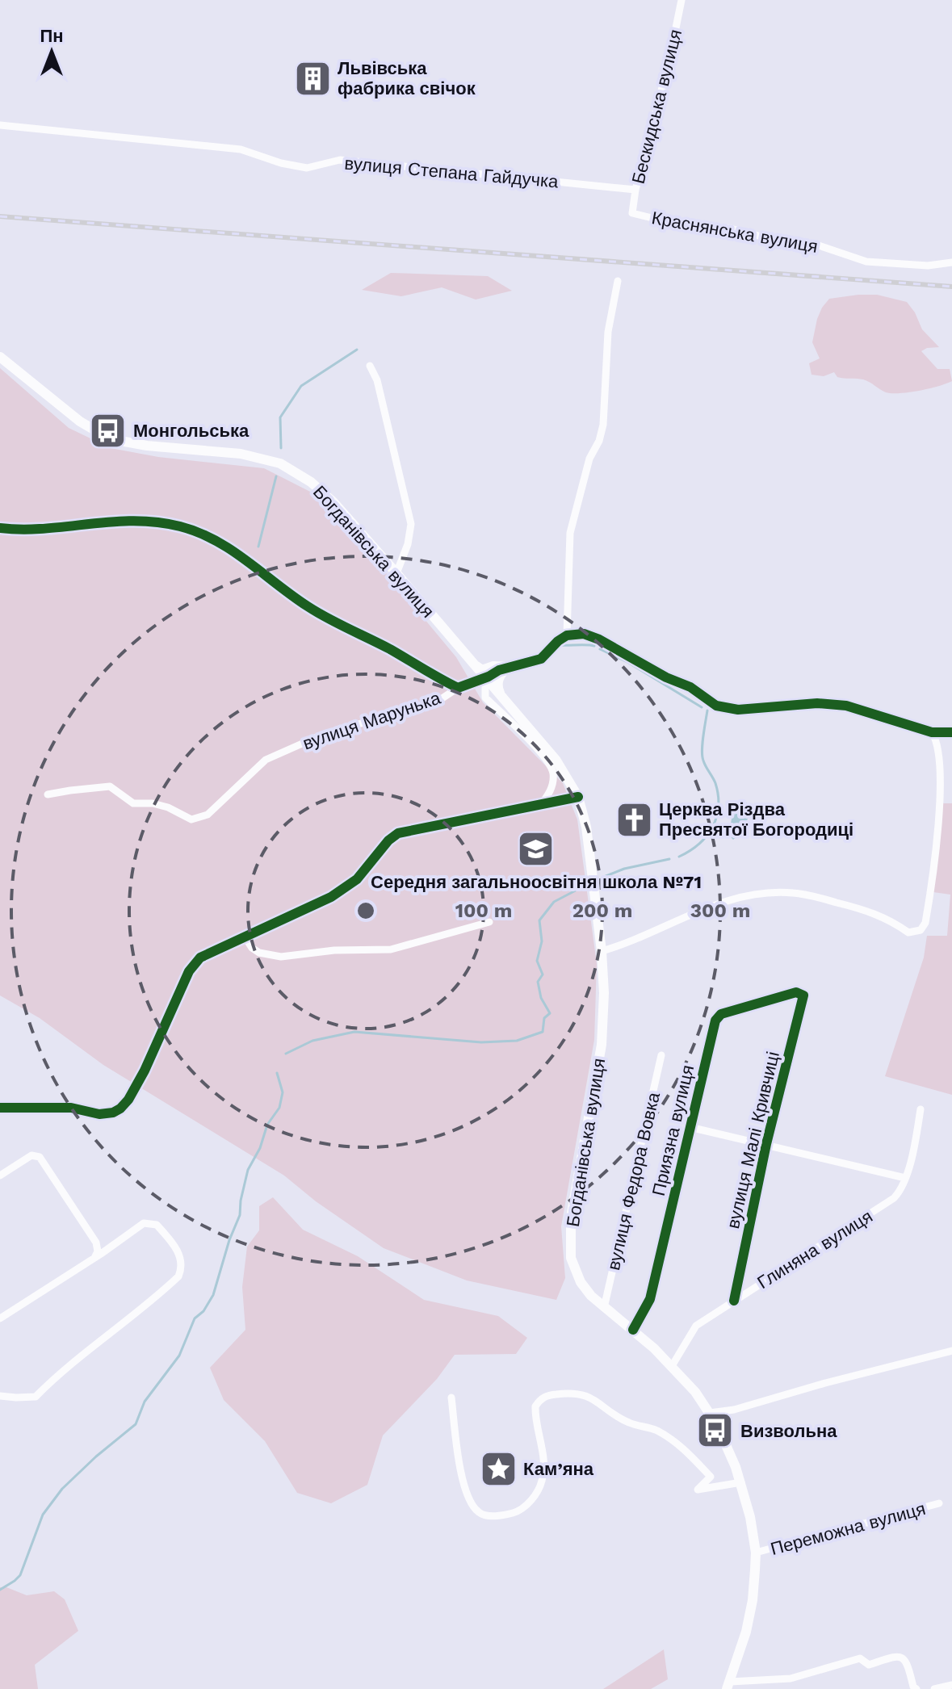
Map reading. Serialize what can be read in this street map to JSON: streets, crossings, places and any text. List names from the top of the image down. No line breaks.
{"streets":{"main road":["Богданівська вулиця"],"street":["Бескидська вулиця","вулиця Степана Гайдучка","Краснянська вулиця","вулиця Марунька","Приязна вулиця","вулиця Малі Кривчиці","вулиця Федора Вовка","Глиняна вулиця","Переможна вулиця"]},"crossings":[["Бескидська вулиця","вулиця Степана Гайдучка"],["Бескидська вулиця","Краснянська вулиця"],["Богданівська вулиця","вулиця Марунька"],["Богданівська вулиця","Приязна вулиця"],["Богданівська вулиця","вулиця Федора Вовка"],["Богданівська вулиця","Глиняна вулиця"],["Богданівська вулиця","Переможна вулиця"],["Приязна вулиця","вулиця Малі Кривчиці"],["вулиця Малі Кривчиці","Глиняна вулиця"]],"places":{"building":["Львівська фабрика свічок"],"bus stop":["Монгольська","Визвольна"],"church":["Церква Різдва Пресвятої Богородиці"],"school or university":["Середня загальноосвітня школа №71"],"place":["Кам’яна"]},"north":"top","rings":["100 m","200 m","300 m"]}
